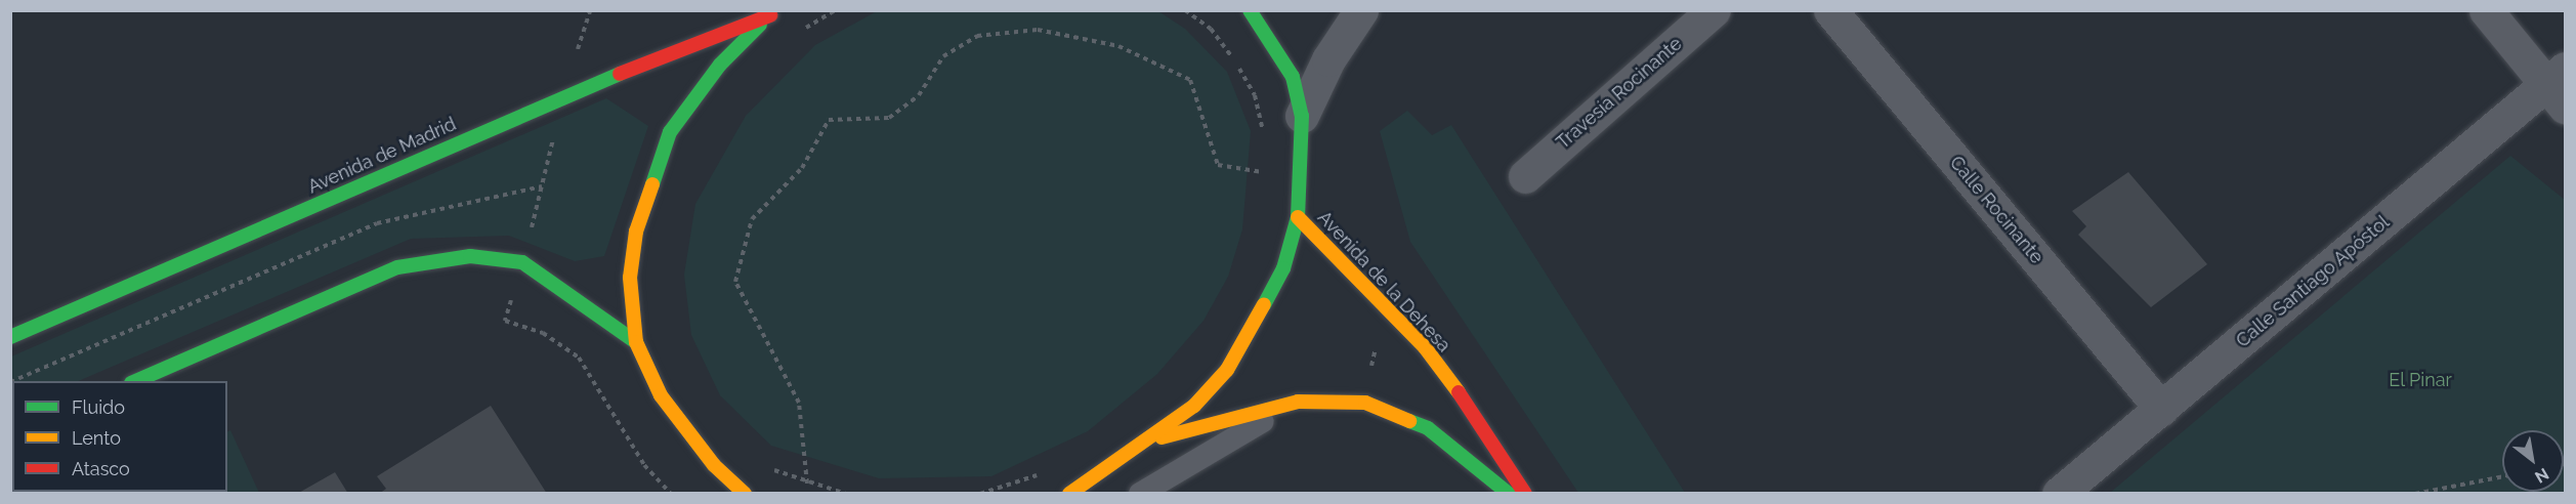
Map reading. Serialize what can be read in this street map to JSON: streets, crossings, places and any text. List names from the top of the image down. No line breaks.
{"streets":{"street":["Travesía Rocinante","Avenida de Madrid","Calle Rocinante","Avenida de la Dehesa","Calle Santiago Apóstol"]},"crossings":[["Calle Rocinante","Calle Santiago Apóstol"]],"parks":["El Pinar"],"legend":["Fluido","Lento","Atasco"],"north":"bottom right"}
